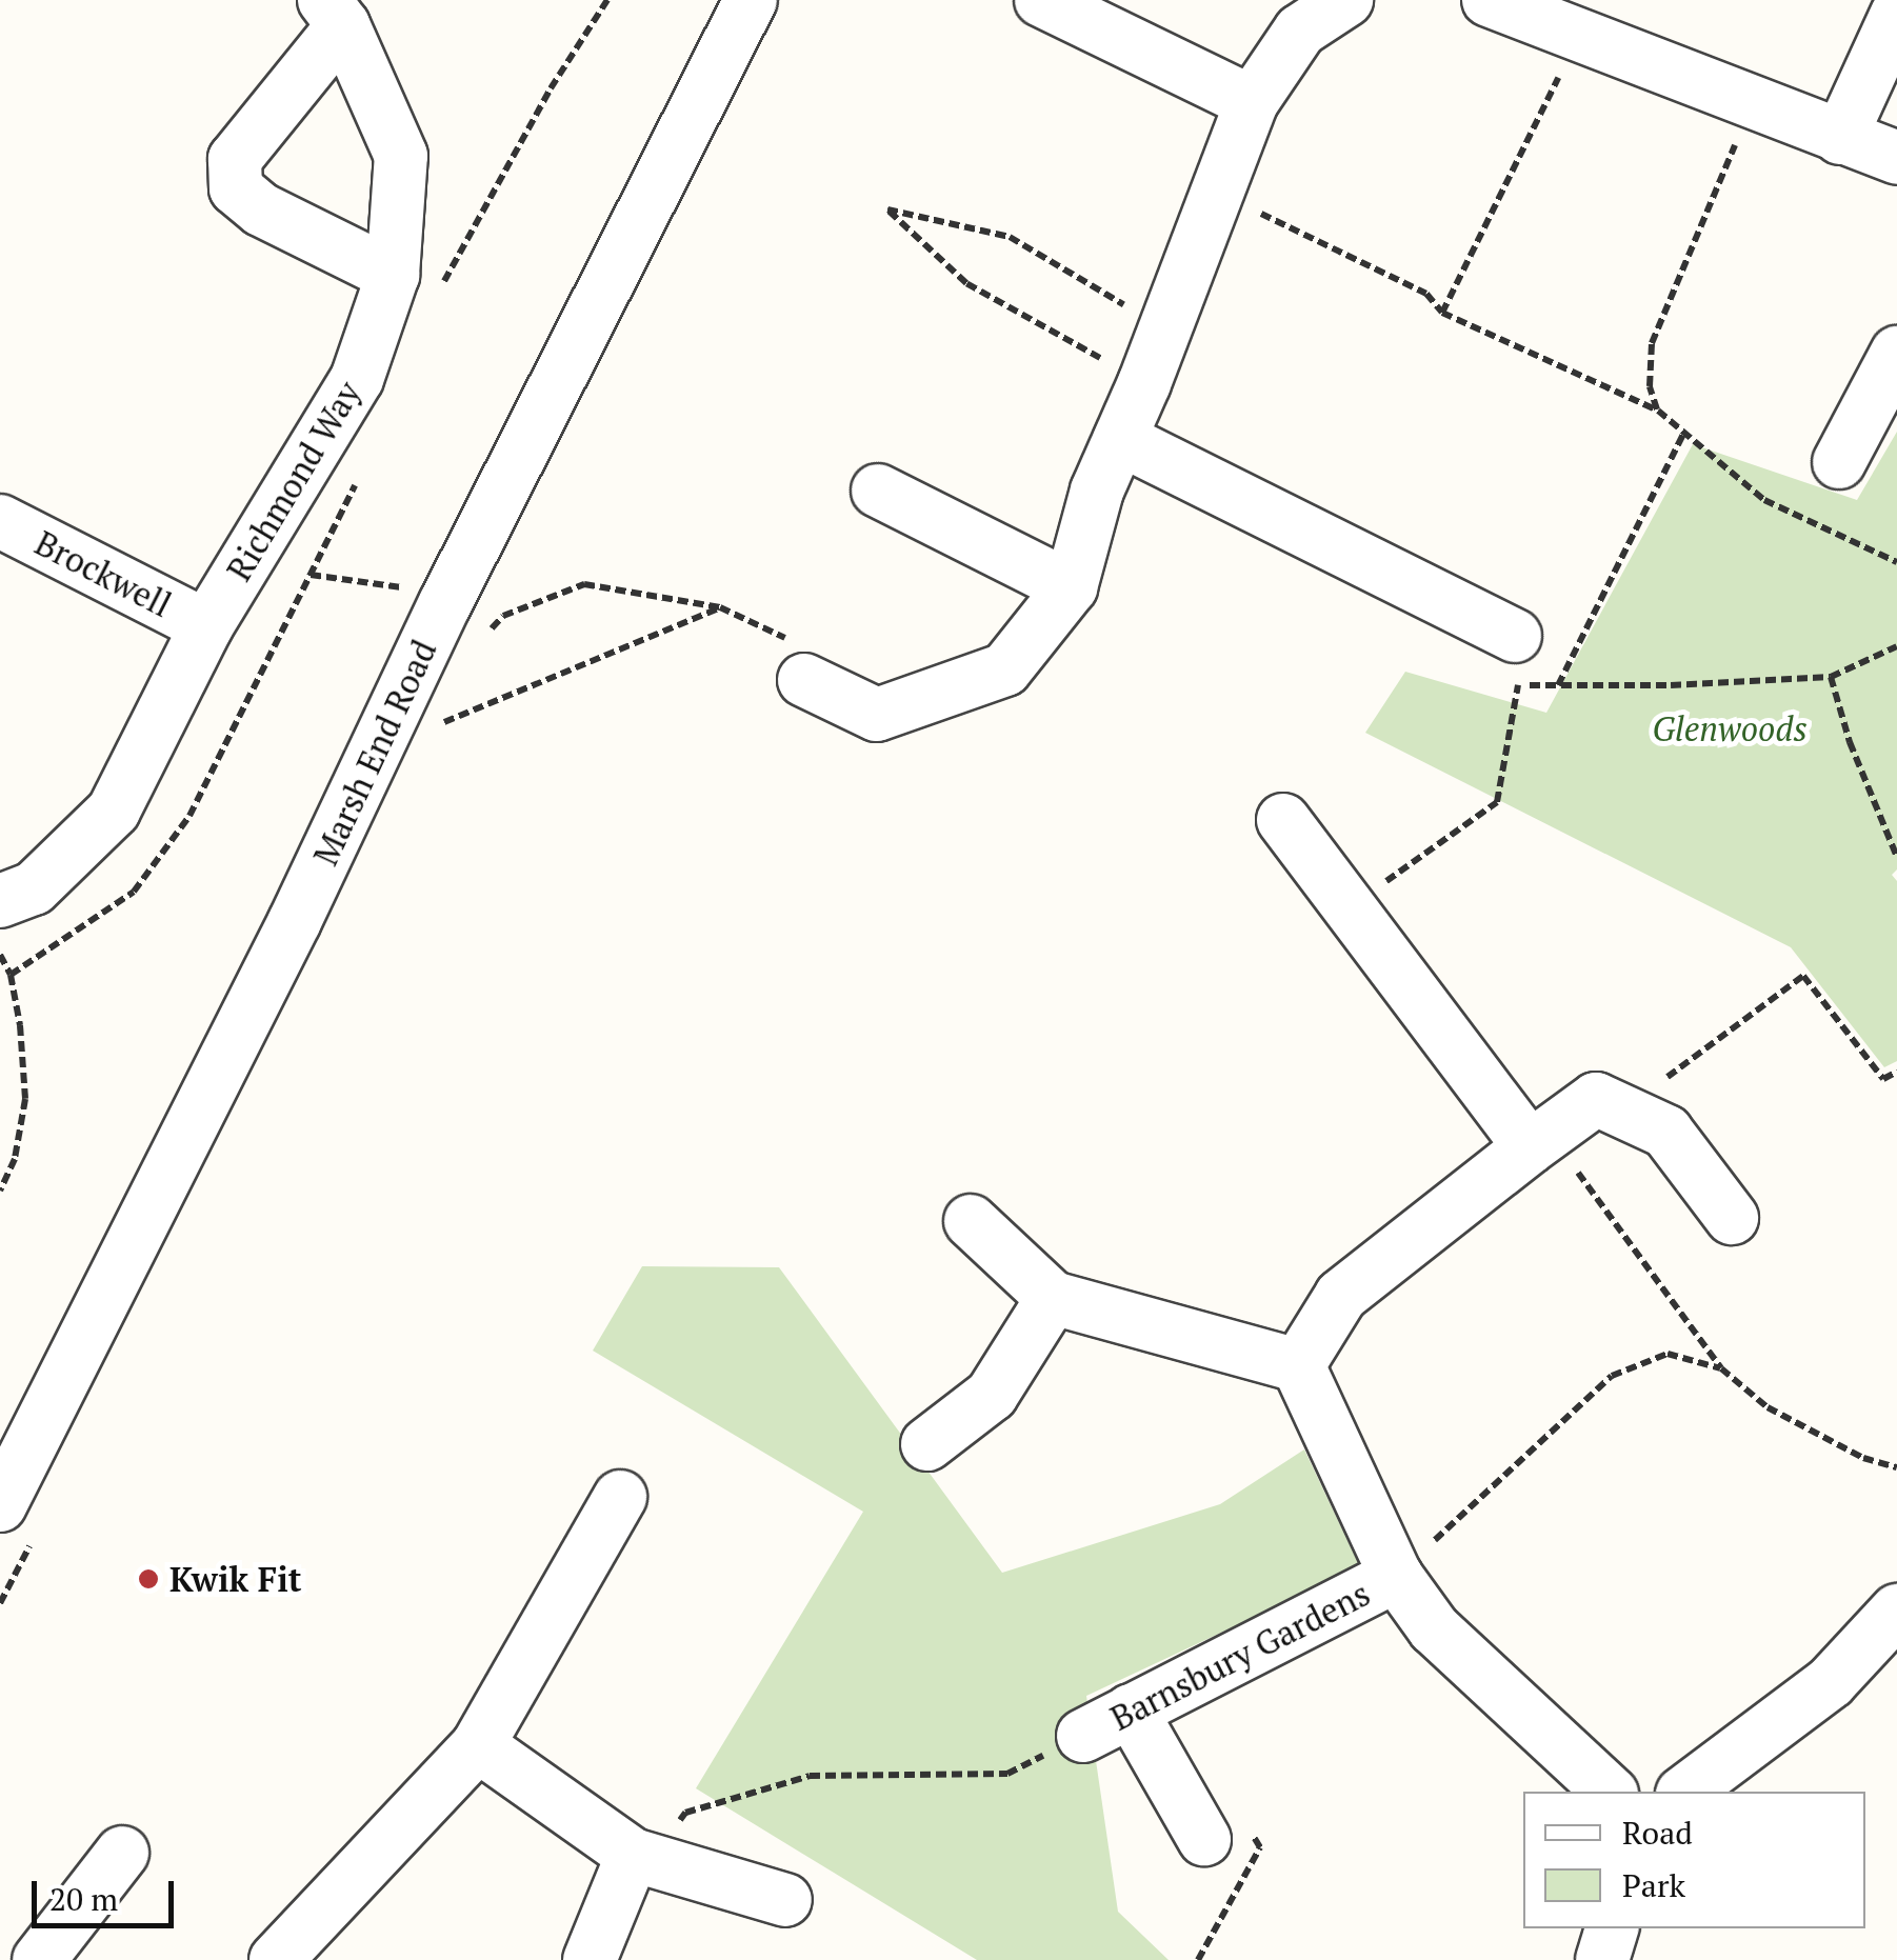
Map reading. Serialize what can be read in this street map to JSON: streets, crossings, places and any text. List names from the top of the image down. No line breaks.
{"streets":{"street":["Richmond Way","Brockwell","Marsh End Road","Barnsbury Gardens"]},"crossings":[["Richmond Way","Brockwell"]],"parks":["Glenwoods"],"places":["Kwik Fit"],"legend":["Road","Park"],"scale_bar":"20 m"}
